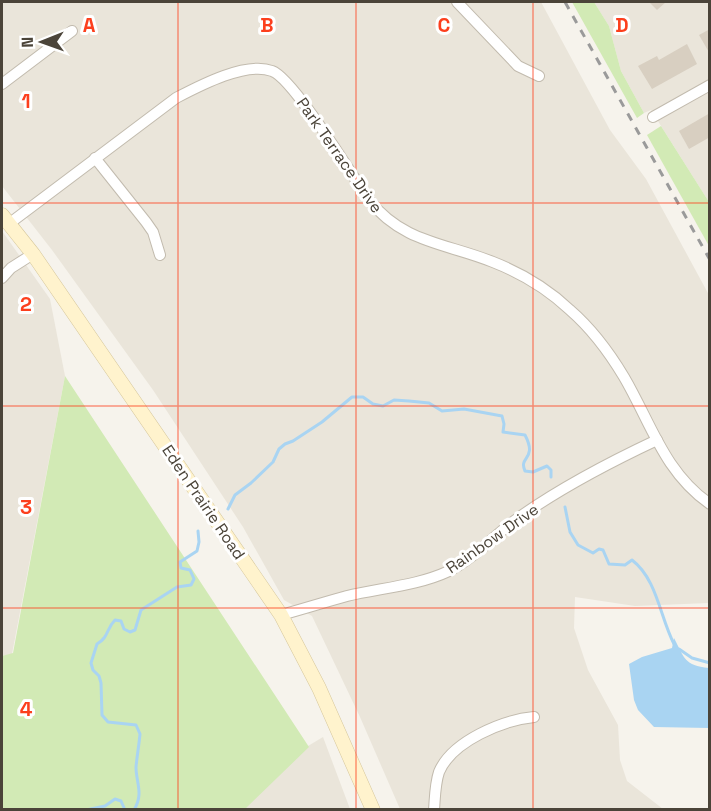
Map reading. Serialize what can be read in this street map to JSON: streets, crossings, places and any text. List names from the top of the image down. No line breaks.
{"streets":{"main road":["Eden Prairie Road"],"street":["Park Terrace Drive","Rainbow Drive"]},"crossings":[["Park Terrace Drive","Eden Prairie Road"],["Park Terrace Drive","Rainbow Drive"],["Eden Prairie Road","Rainbow Drive"]],"north":"left","grid":{"columns":["A","B","C","D"],"rows":["1","2","3","4"]}}
